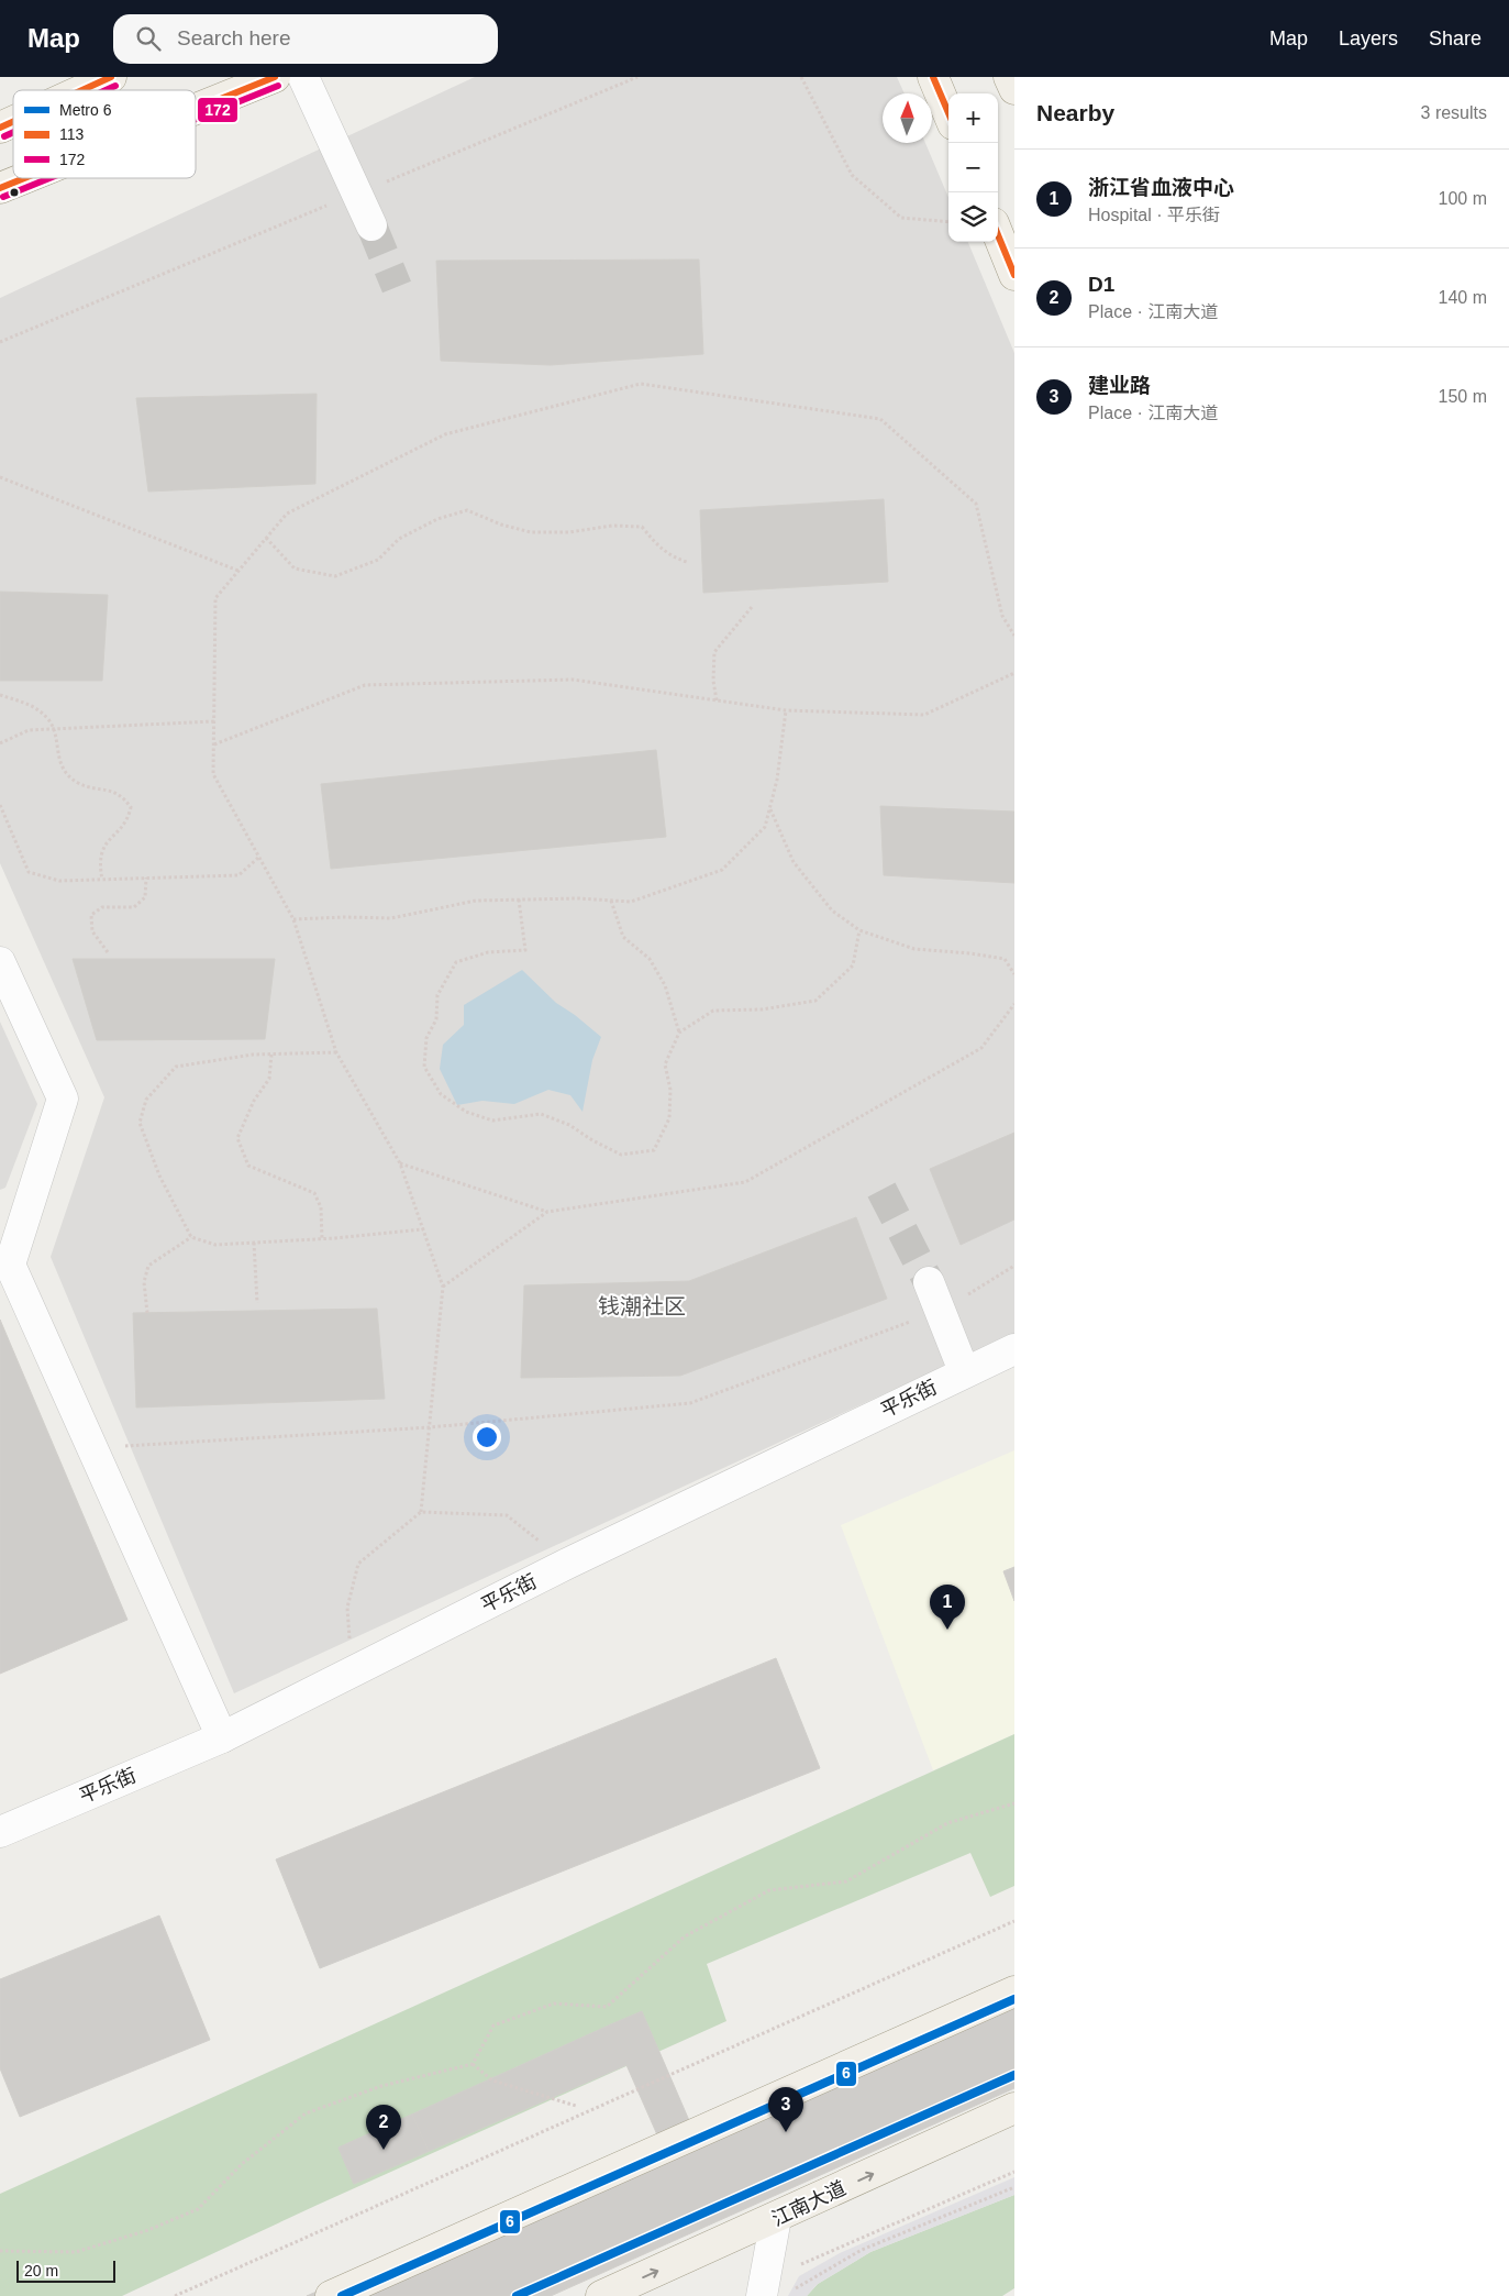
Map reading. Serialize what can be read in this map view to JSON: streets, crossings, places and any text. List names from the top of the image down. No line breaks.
{"streets":{"main road":["江南大道"],"street":["平乐街"]},"districts":["钱潮社区"],"lines":["transit line 113","transit line 172","metro line 6"],"legend":["Metro 6","113","172"],"scale_bar":"20 m","north":"top","page":{"header":"Map","search":"Search here","nav":["Map","Layers","Share"],"heading":["Nearby","3 results"],"map_buttons":["+","−"],"list":[{"mark":"1","name":"浙江省血液中心","note":"Hospital · 平乐街","value":"100 m"},{"mark":"2","name":"D1","note":"Place · 江南大道","value":"140 m"},{"mark":"3","name":"建业路","note":"Place · 江南大道","value":"150 m"}],"pins":["1","3","2"],"scale":"20 m"}}
